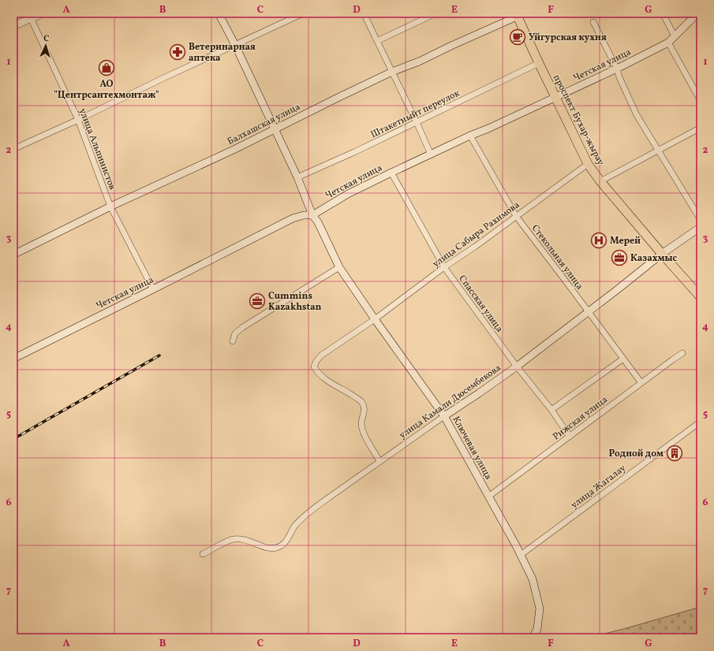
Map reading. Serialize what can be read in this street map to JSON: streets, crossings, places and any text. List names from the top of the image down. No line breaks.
{"streets":{"main road":["проспект Бухар-жырау"],"street":["Четская улица","Штакетныйт переулок","Балхашская улица","улица Альпинистов","улица Сабыра Рахимова","Стекольная улица","Спасская улица","улица Камали Дюсембекова","Рижская улица","Ключевая улица","улица Жагалау"]},"crossings":[["Четская улица","проспект Бухар-жырау"],["Четская улица","улица Альпинистов"],["Четская улица","Стекольная улица"],["Четская улица","Спасская улица"],["Четская улица","Ключевая улица"],["Штакетныйт переулок","проспект Бухар-жырау"],["Штакетныйт переулок","Ключевая улица"],["проспект Бухар-жырау","Балхашская улица"],["проспект Бухар-жырау","улица Сабыра Рахимова"],["проспект Бухар-жырау","улица Камали Дюсембекова"],["Балхашская улица","улица Альпинистов"],["Балхашская улица","Ключевая улица"],["улица Сабыра Рахимова","Стекольная улица"],["улица Сабыра Рахимова","Спасская улица"],["улица Сабыра Рахимова","улица Камали Дюсембекова"],["улица Сабыра Рахимова","Ключевая улица"],["Стекольная улица","улица Камали Дюсембекова"],["Стекольная улица","Рижская улица"],["Спасская улица","улица Камали Дюсембекова"],["Спасская улица","Рижская улица"],["улица Камали Дюсембекова","Ключевая улица"],["Рижская улица","Ключевая улица"],["Ключевая улица","улица Жагалау"]],"places":{"cafe":["Уйгурская кухня"],"pharmacy":["Ветеринарная аптека"],"shop":["АО \"Центрсантехмонтаж\""],"hospital":["Мерей"],"office":["Казахмыс","Cummins Kazakhstan"],"building":["Родной дом"]},"north":"top","grid":{"columns":["A","B","C","D","E","F","G"],"rows":["1","2","3","4","5","6","7"]}}
